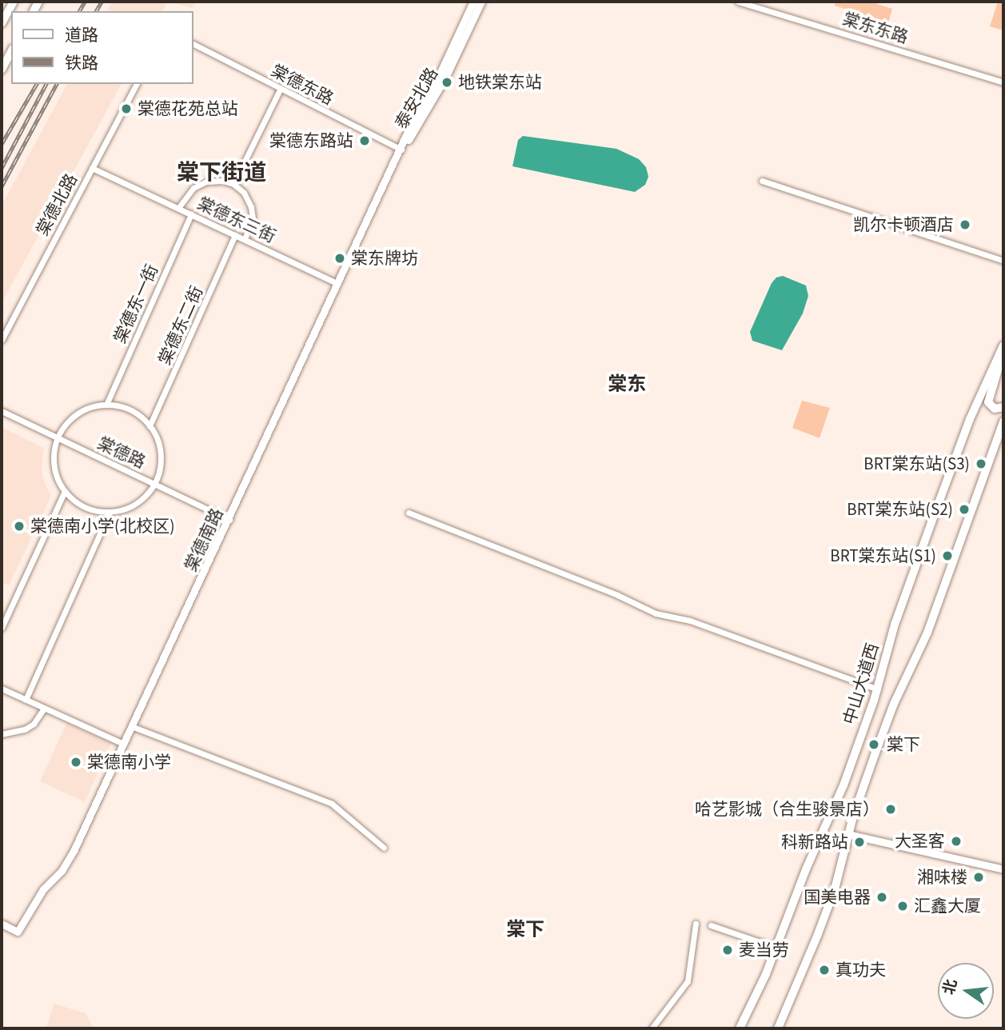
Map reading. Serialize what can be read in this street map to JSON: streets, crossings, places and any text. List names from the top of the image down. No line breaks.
{"streets":{"highway":["中山大道西"],"street":["棠东东路","棠德东路","泰安北路","棠德北路","棠德东三街","棠德东一街","棠德东二街","棠德路","棠德南路"]},"crossings":[["棠德东路","泰安北路"],["棠德东路","棠德南路"],["泰安北路","棠德南路"],["棠德北路","棠德东三街"],["棠德东三街","棠德东一街"],["棠德东三街","棠德东二街"],["棠德东三街","棠德南路"],["棠德路","棠德南路"]],"districts":["棠下街道","棠东","棠下"],"places":["地铁棠东站","棠德花苑总站","棠德东路站","凯尔卡顿酒店","棠东牌坊","BRT棠东站(S3)","BRT棠东站(S2)","棠德南小学(北校区)","BRT棠东站(S1)","棠下","棠德南小学","哈艺影城（合生骏景店）","大圣客","科新路站","湘味楼","国美电器","汇鑫大厦","麦当劳","真功夫"],"legend":["道路","铁路"],"north":"left"}
